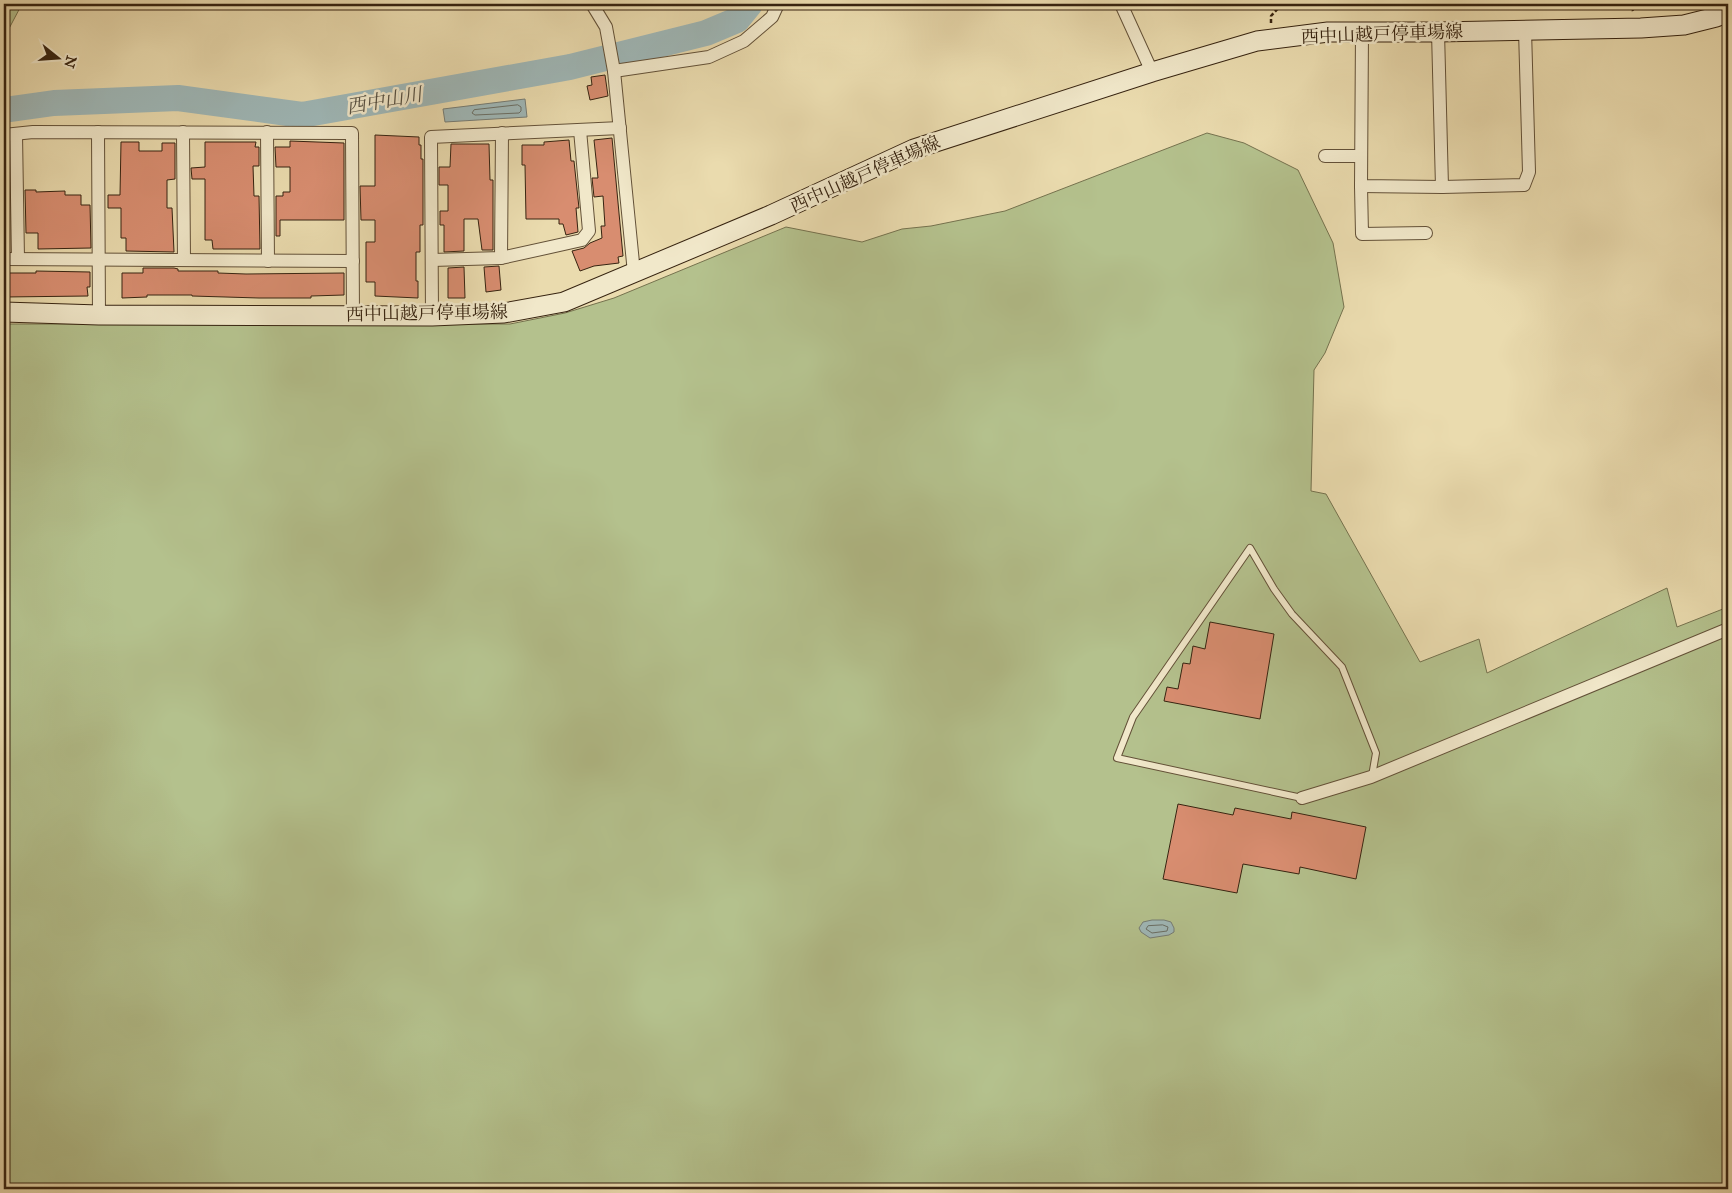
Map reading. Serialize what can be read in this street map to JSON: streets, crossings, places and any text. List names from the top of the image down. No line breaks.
{"streets":{"main road":["西中山越戸停車場線"]},"water":["西中山川"],"north":"right"}
